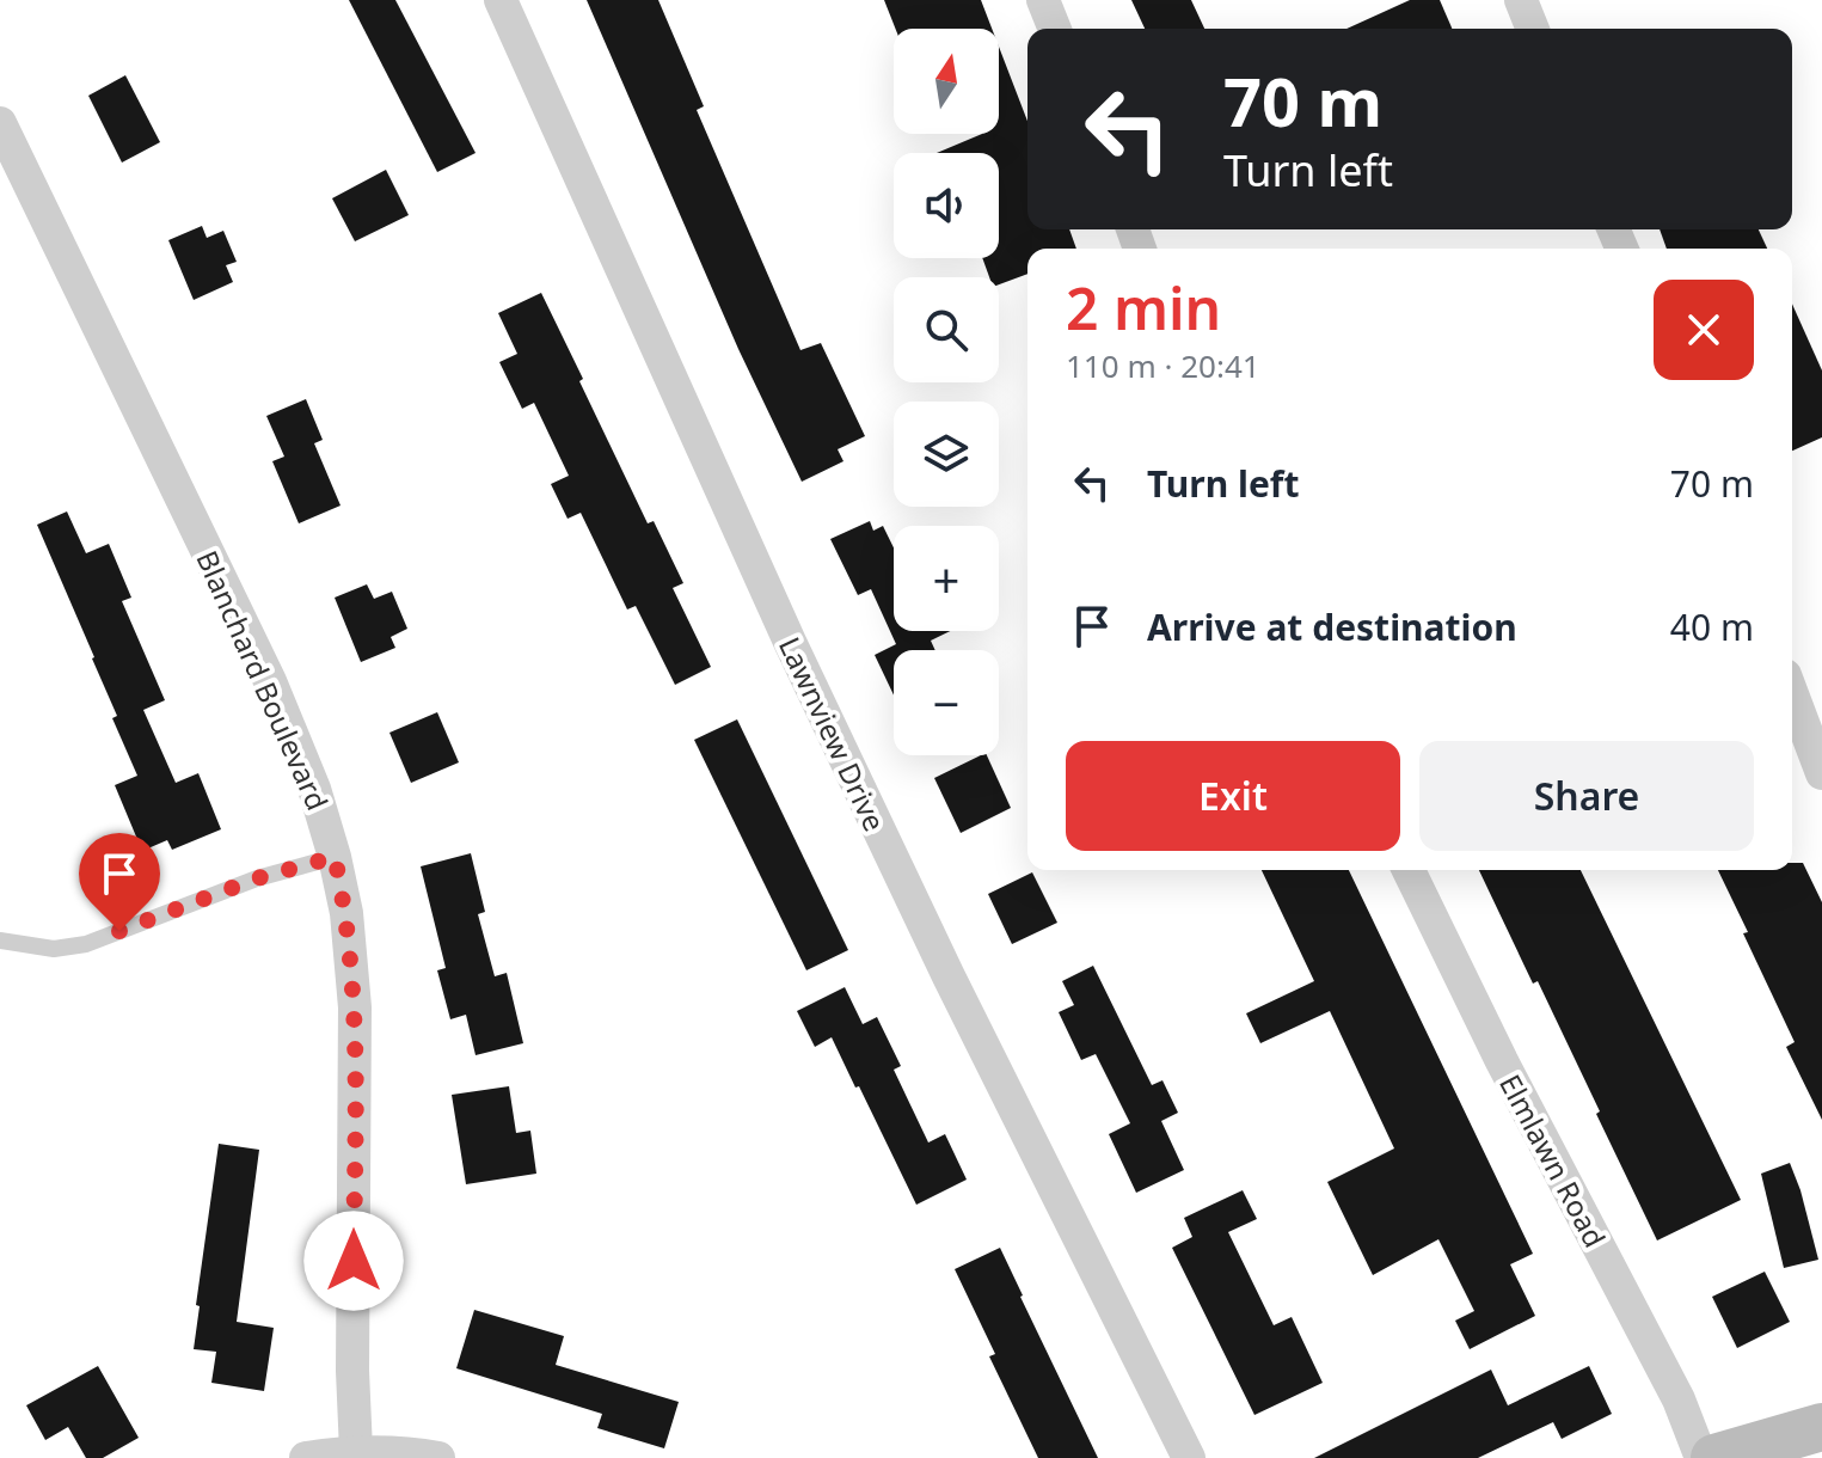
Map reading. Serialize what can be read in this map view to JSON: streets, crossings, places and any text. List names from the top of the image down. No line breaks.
{"streets":{"street":["Blanchard Boulevard","Lawnview Drive","Elmlawn Road"]},"north":"top","page":{"map_buttons":["+","−"],"turn":["70 m","Turn left"],"heading":["2 min","110 m · 20:41"],"list":[{"name":"Turn left","value":"70 m"},{"name":"Arrive at destination","value":"40 m"}],"buttons":["Exit","Share"]}}
